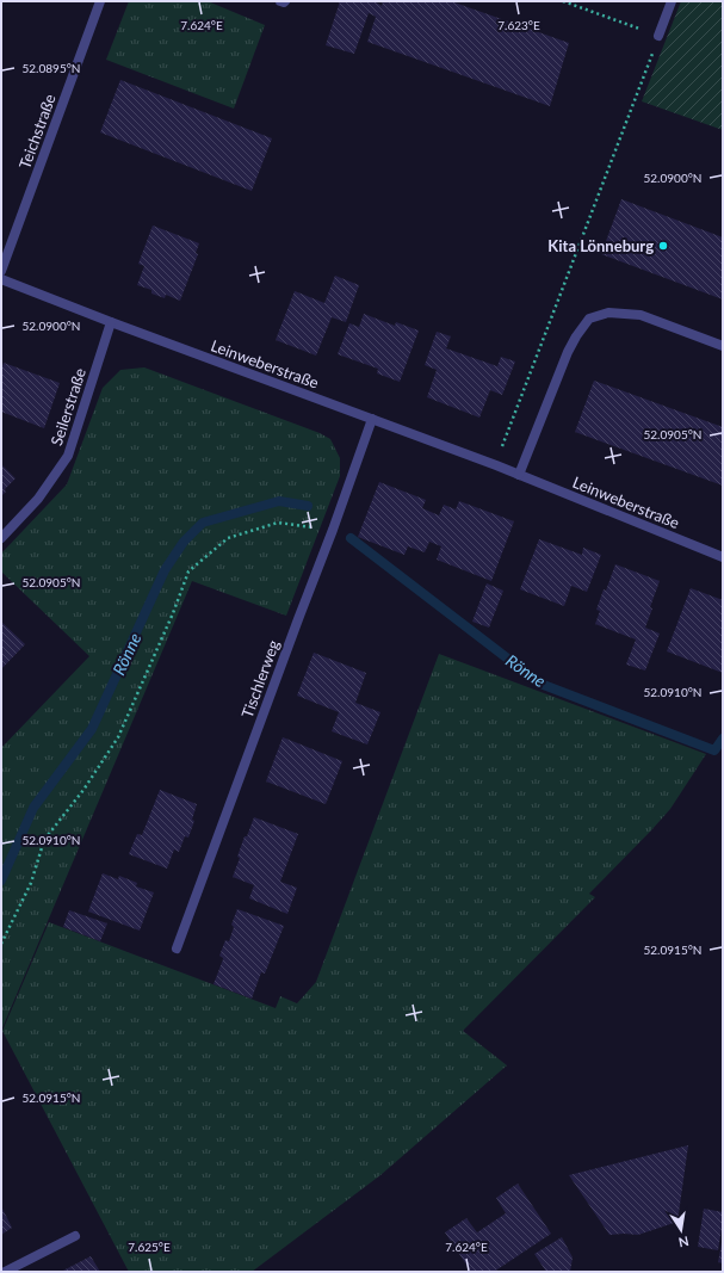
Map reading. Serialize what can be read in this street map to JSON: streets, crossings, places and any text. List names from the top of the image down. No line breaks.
{"streets":{"street":["Teichstraße","Leinweberstraße","Seilerstraße","Tischlerweg"]},"crossings":[["Leinweberstraße","Seilerstraße"],["Leinweberstraße","Tischlerweg"]],"water":["Rönne"],"places":["Kita Lönneburg"],"north":"bottom","coordinates":["7.624°E","7.623°E","52.0895°N","52.0900°N","52.0905°N","52.0910°N","52.0915°N","7.625°E"]}
